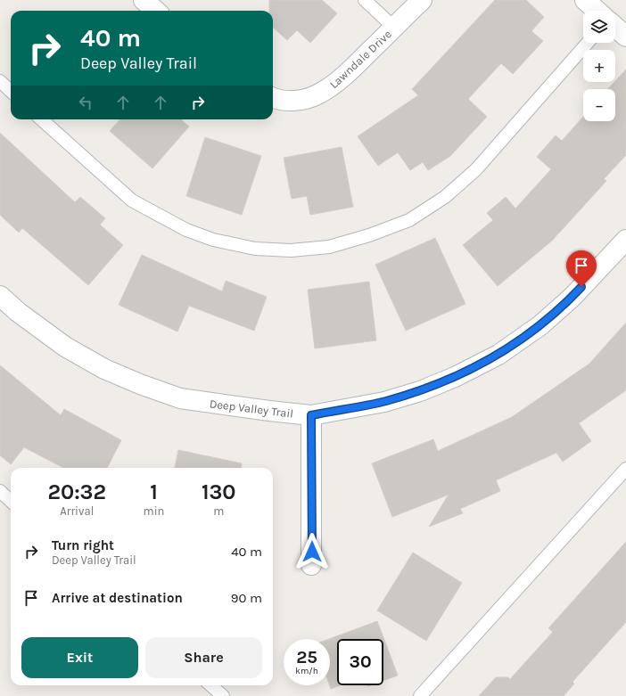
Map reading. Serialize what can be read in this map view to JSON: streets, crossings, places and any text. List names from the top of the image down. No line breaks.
{"streets":{"street":["Lawndale Drive","Deep Valley Trail"]},"page":{"map_buttons":["+","−"],"turn":["40 m","Deep Valley Trail"],"eta":["20:32","Arrival","1","min","130","m"],"list":[{"name":"Turn right","note":"Deep Valley Trail","value":"40 m"},{"name":"Arrive at destination","value":"90 m"}],"buttons":["Exit","Share"],"speed":"25 km/h","limit":"30"}}
